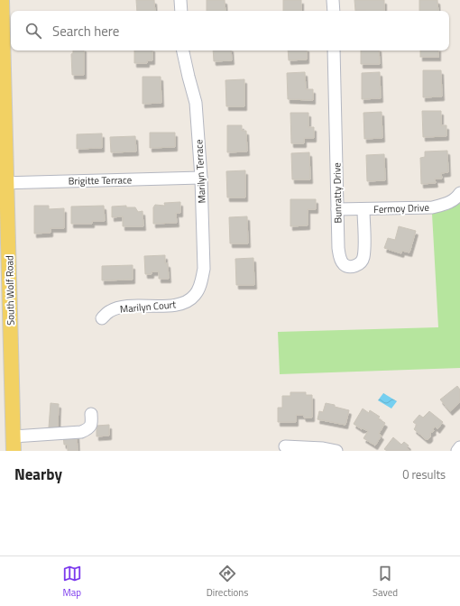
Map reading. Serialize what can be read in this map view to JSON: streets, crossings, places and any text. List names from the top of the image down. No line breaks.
{"streets":{"main road":["South Wolf Road"],"street":["Marilyn Terrace","Brigitte Terrace","Bunratty Drive","Fermoy Drive","Marilyn Court"]},"crossings":[["Marilyn Terrace","Brigitte Terrace"],["Marilyn Terrace","Marilyn Court"],["Brigitte Terrace","South Wolf Road"],["Bunratty Drive","Fermoy Drive"]],"page":{"search":"Search here","heading":["Nearby","0 results"],"nav":["Map","Directions","Saved"]}}
